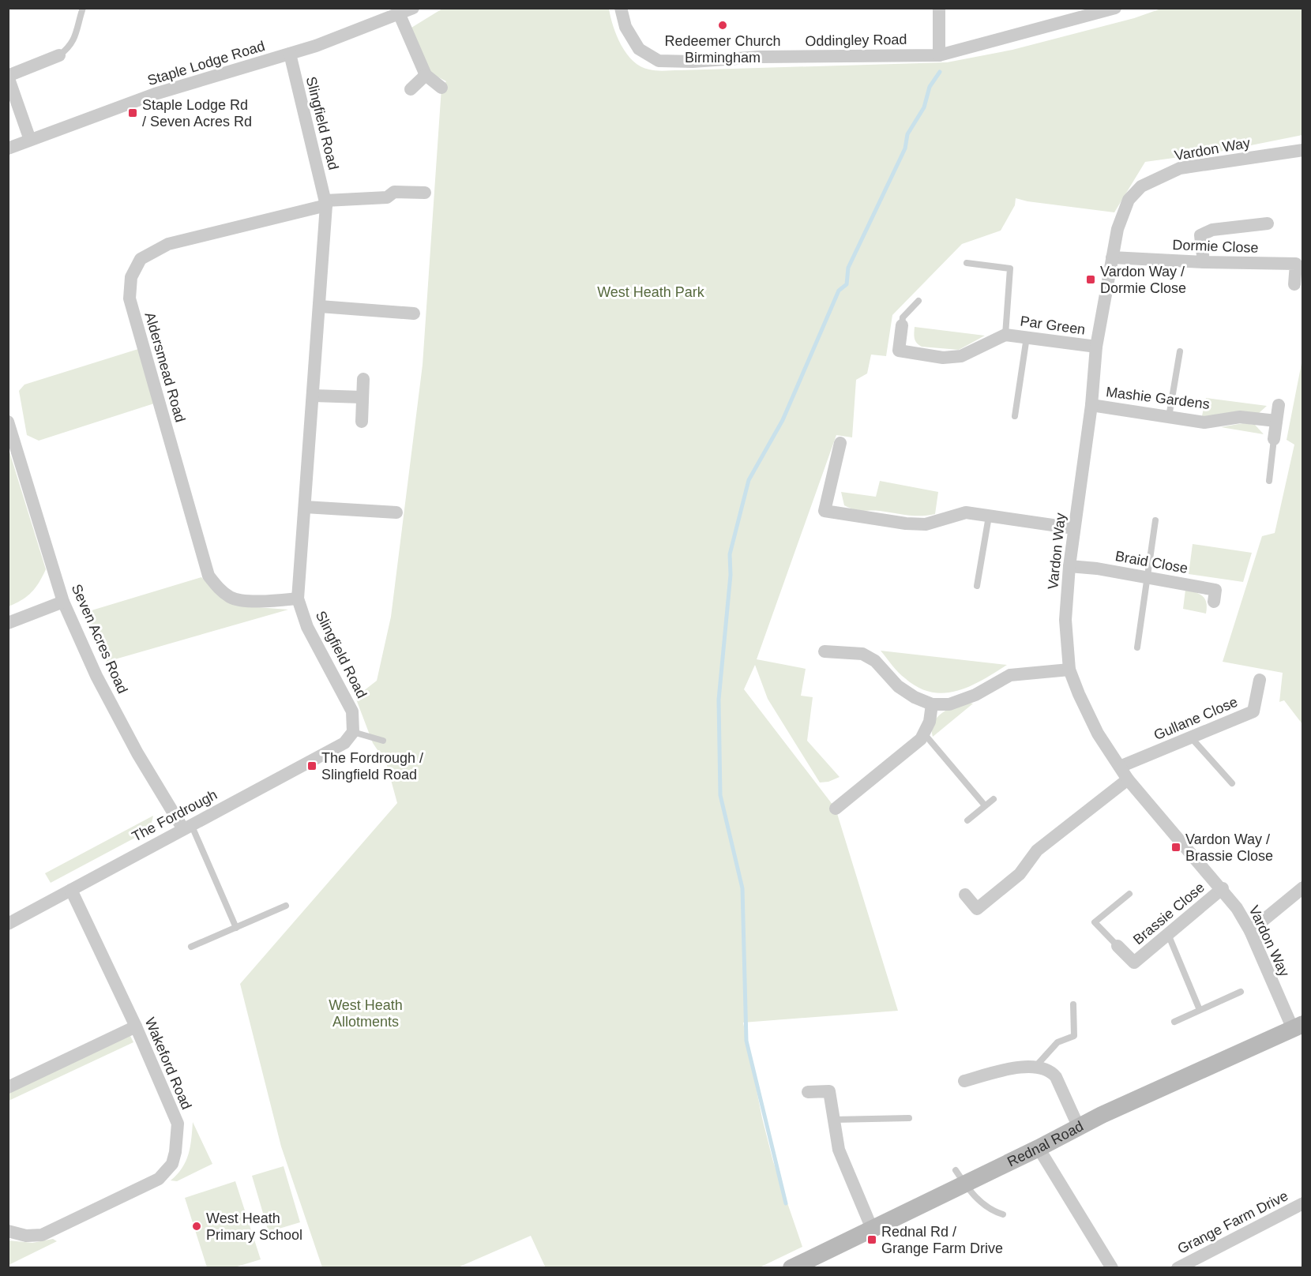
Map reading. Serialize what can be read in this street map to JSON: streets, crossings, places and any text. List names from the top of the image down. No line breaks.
{"streets":{"street":["Oddingley Road","Staple Lodge Road","Slingfield Road","Vardon Way","Dormie Close","Par Green","Aldersmead Road","Mashie Gardens","Braid Close","Seven Acres Road","Gullane Close","The Fordrough","Brassie Close","Wakeford Road","Rednal Road","Grange Farm Drive"]},"crossings":[["Staple Lodge Road","Slingfield Road"],["Slingfield Road","Aldersmead Road"],["Slingfield Road","The Fordrough"],["Vardon Way","Dormie Close"],["Vardon Way","Par Green"],["Vardon Way","Mashie Gardens"],["Vardon Way","Braid Close"],["Vardon Way","Gullane Close"],["Vardon Way","Brassie Close"],["Vardon Way","Rednal Road"],["Seven Acres Road","The Fordrough"],["The Fordrough","Wakeford Road"]],"parks":["West Heath Park","West Heath Allotments"],"places":{"other":["Redeemer Church Birmingham","West Heath Primary School"],"transit":["Staple Lodge Rd / Seven Acres Rd","Vardon Way / Dormie Close","The Fordrough / Slingfield Road","Vardon Way / Brassie Close","Rednal Rd / Grange Farm Drive"]}}
